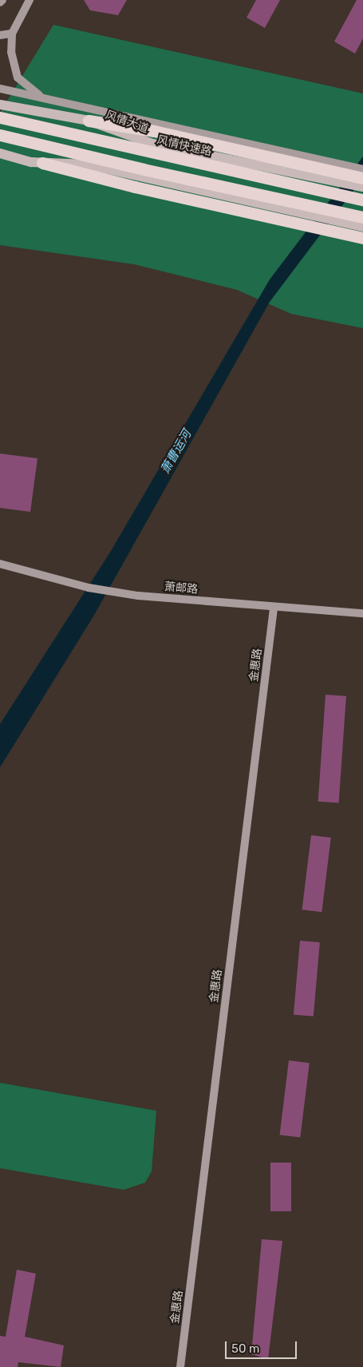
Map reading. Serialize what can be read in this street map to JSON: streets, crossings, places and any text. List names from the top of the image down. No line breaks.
{"streets":{"highway":["风情快速路"],"main road":["风情大道","萧邮路","金惠路"]},"crossings":[["萧邮路","金惠路"]],"water":["萧曹运河"],"scale_bar":"50 m"}
